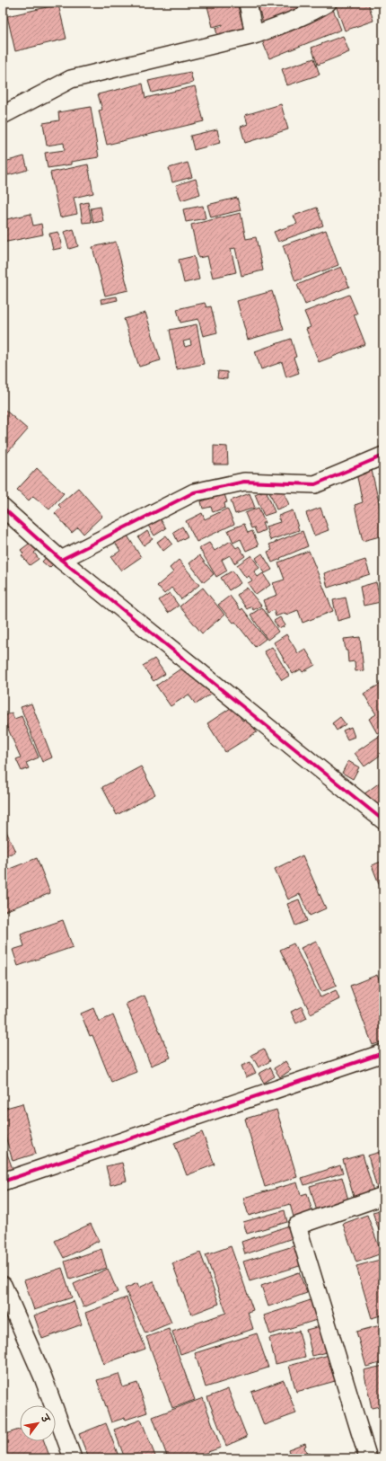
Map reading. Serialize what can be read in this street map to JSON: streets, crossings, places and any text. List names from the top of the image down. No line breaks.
{"north":"top right"}
